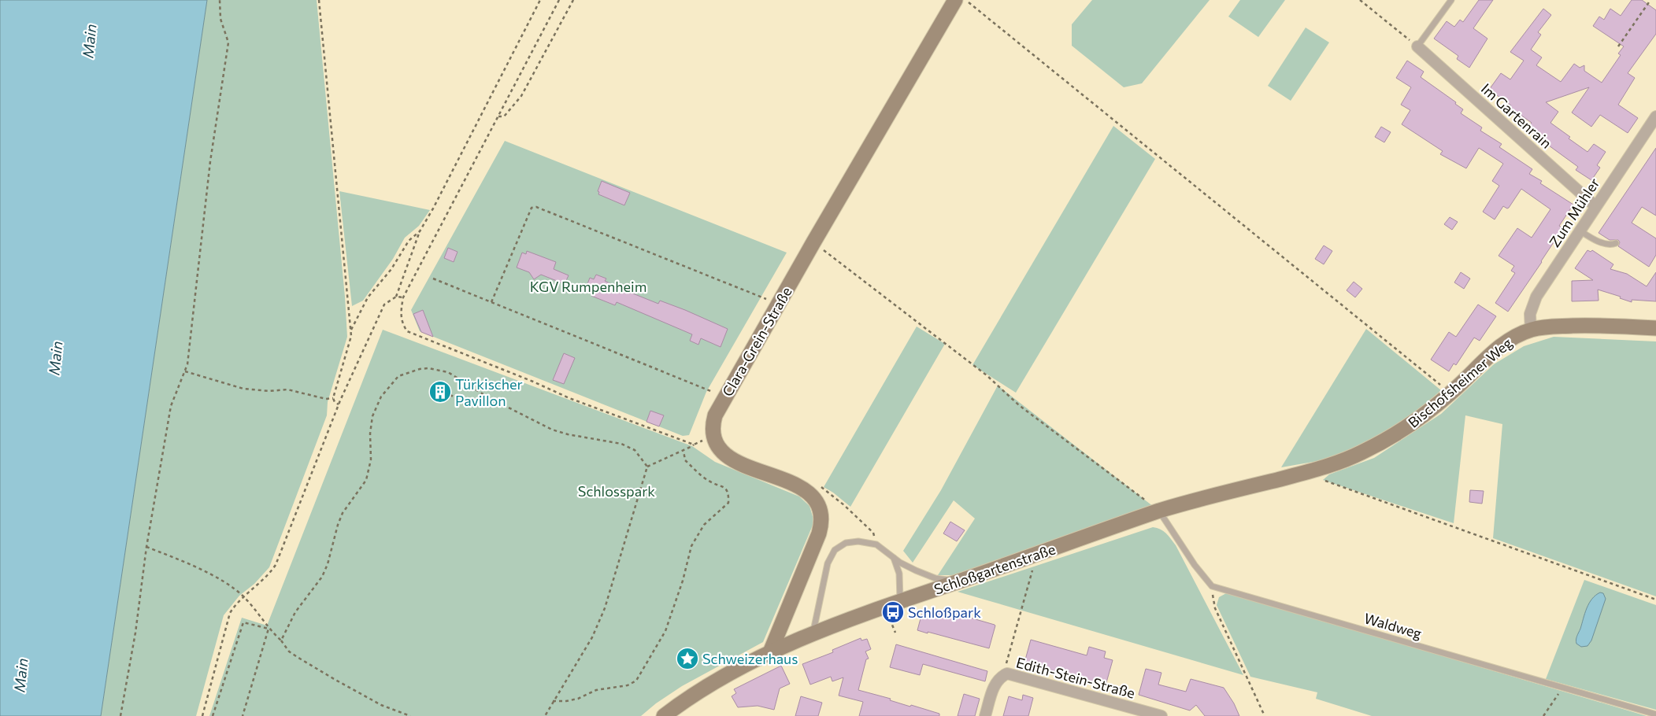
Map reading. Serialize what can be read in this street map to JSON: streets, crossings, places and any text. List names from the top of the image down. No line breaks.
{"streets":{"street":["Im Gartenrain","Zum Mühler","Clara-Grein-Straße","Bischofsheimer Weg","Schloßgartenstraße","Edith-Stein-Straße"],"lane":["Waldweg"]},"crossings":[["Im Gartenrain","Zum Mühler"],["Zum Mühler","Bischofsheimer Weg"],["Bischofsheimer Weg","Schloßgartenstraße"]],"water":["Main"],"parks":["KGV Rumpenheim","Schlosspark"],"places":{"building":["Türkischer Pavillon"],"bus stop":["Schloßpark"],"place":["Schweizerhaus"]}}
